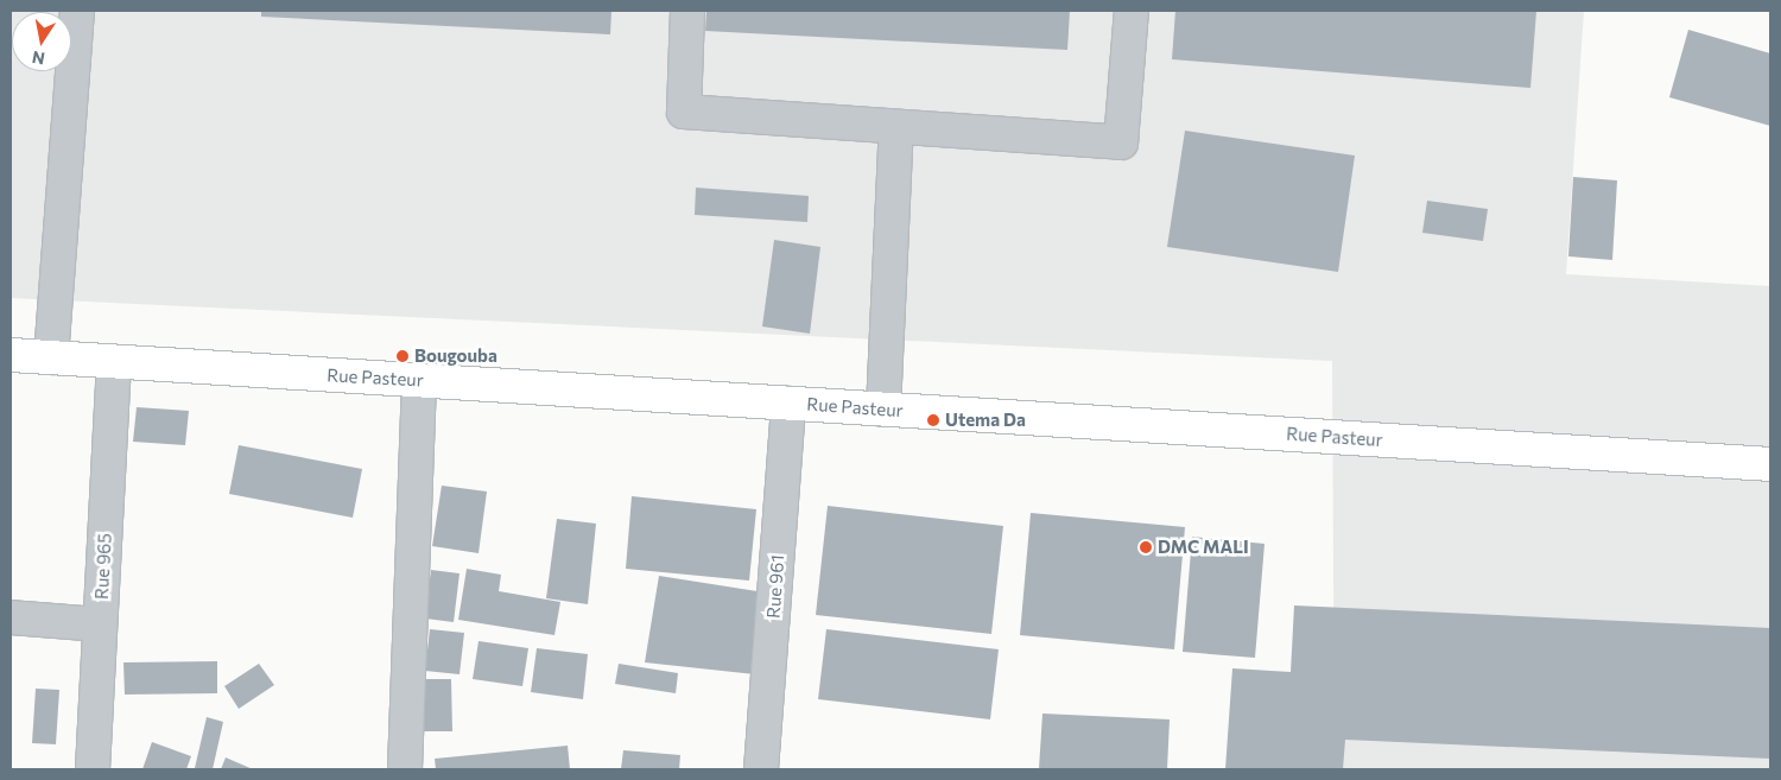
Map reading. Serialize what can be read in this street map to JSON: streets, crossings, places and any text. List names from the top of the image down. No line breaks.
{"streets":{"main road":["Rue Pasteur"],"street":["Rue 965","Rue 961"]},"crossings":[["Rue Pasteur","Rue 965"],["Rue Pasteur","Rue 961"]],"places":["Bougouba","Utema Da","DMC MALI"],"north":"bottom"}
